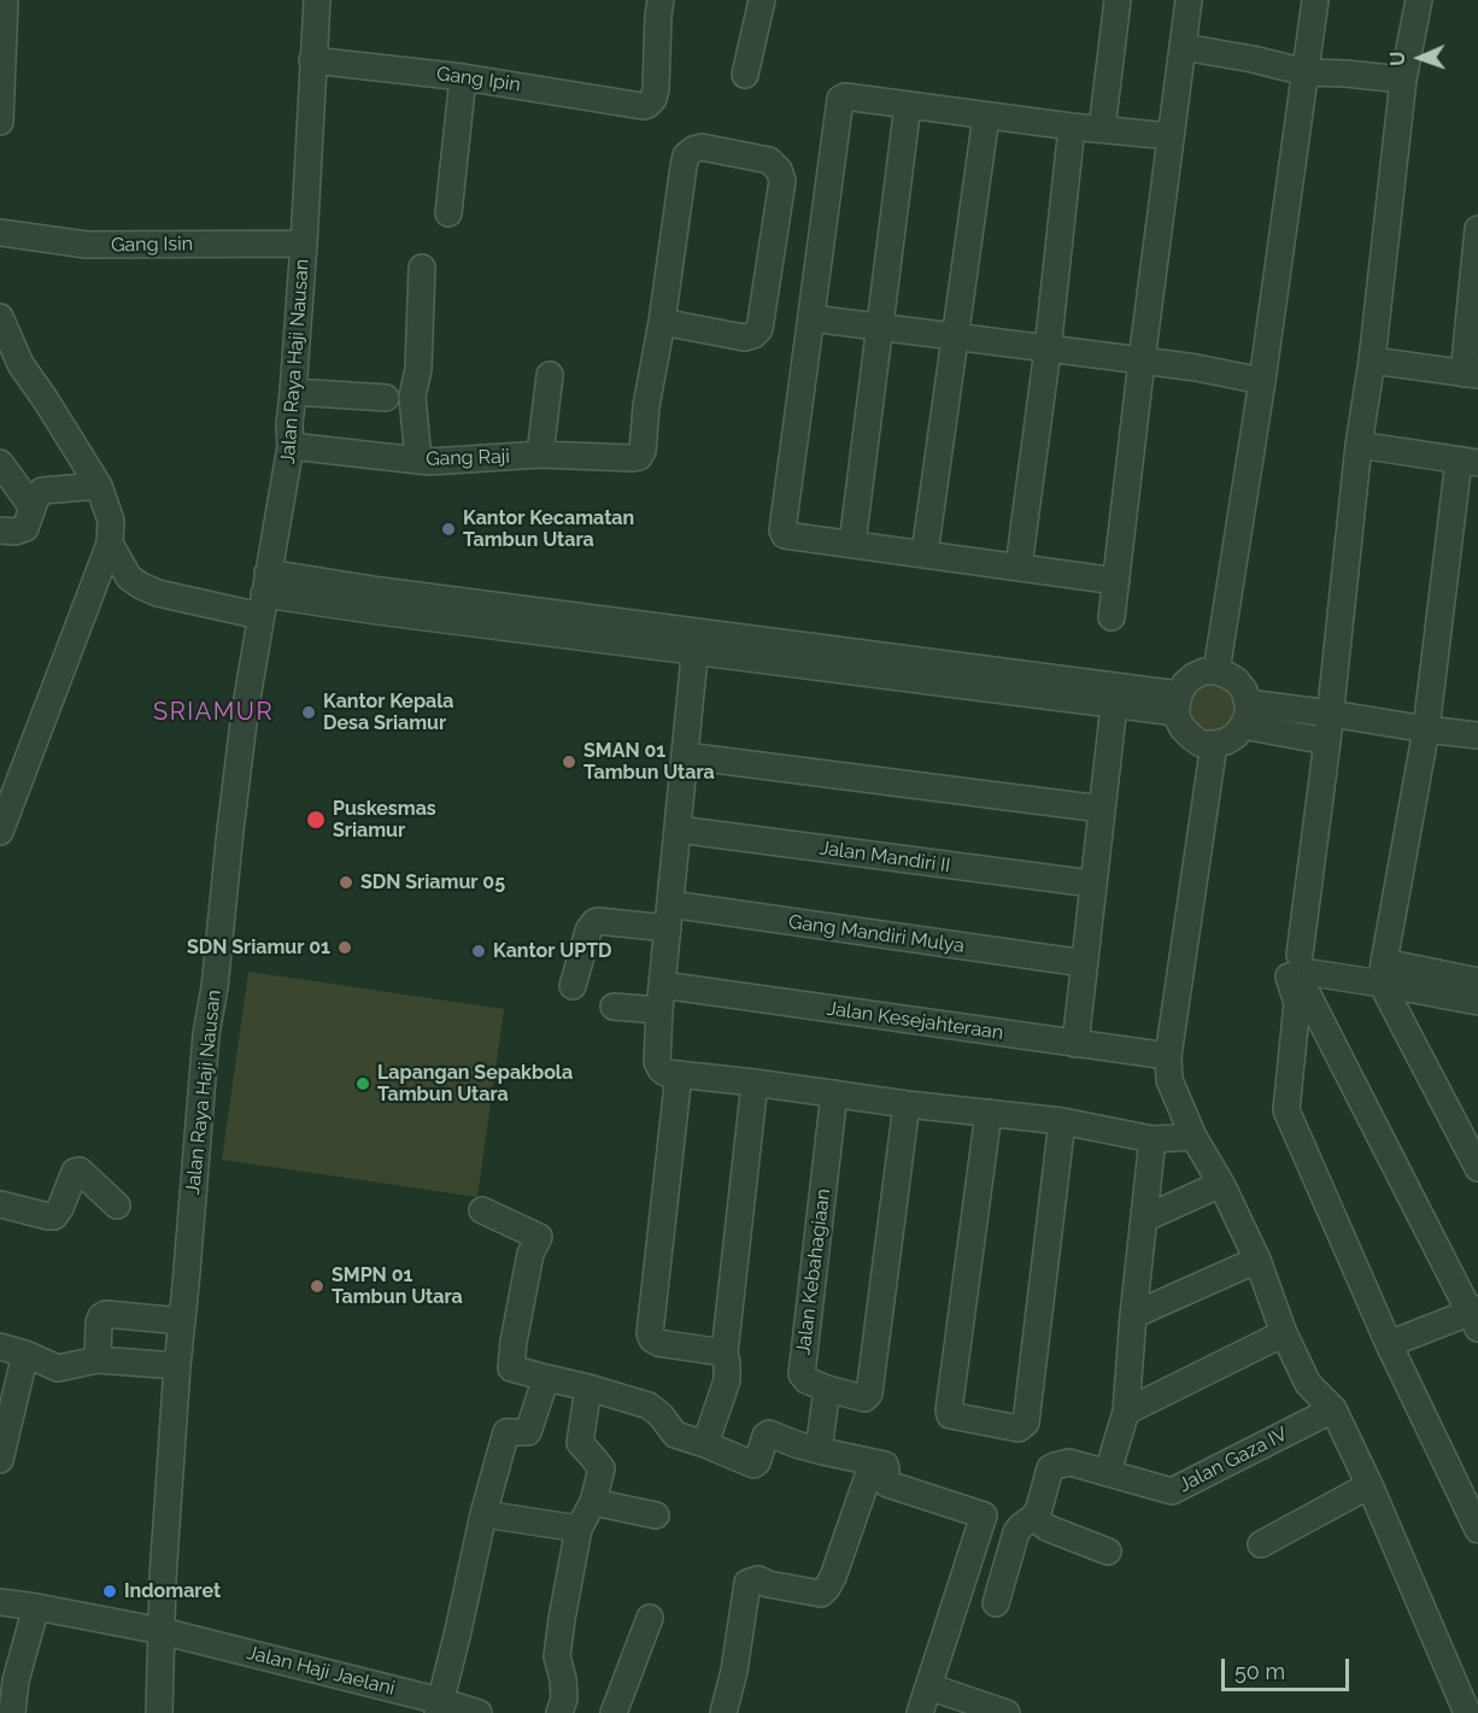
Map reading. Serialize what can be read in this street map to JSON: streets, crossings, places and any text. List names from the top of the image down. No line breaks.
{"streets":{"street":["Gang Ipin","Gang Isin","Jalan Raya Haji Nausan","Gang Raji","Jalan Mandiri II","Gang Mandiri Mulya","Jalan Kesejahteraan","Jalan Kebahagiaan","Jalan Gaza IV","Jalan Haji Jaelani"]},"crossings":[["Gang Ipin","Jalan Raya Haji Nausan"],["Gang Isin","Jalan Raya Haji Nausan"],["Jalan Raya Haji Nausan","Gang Raji"],["Jalan Raya Haji Nausan","Jalan Haji Jaelani"]],"districts":["SRIAMUR"],"places":["Kantor Kecamatan Tambun Utara","Kantor Kepala Desa Sriamur","SMAN 01 Tambun Utara","Puskesmas Sriamur","SDN Sriamur 05","SDN Sriamur 01","Kantor UPTD","Lapangan Sepakbola Tambun Utara","SMPN 01 Tambun Utara","Indomaret"],"scale_bar":"50 m","north":"left"}
